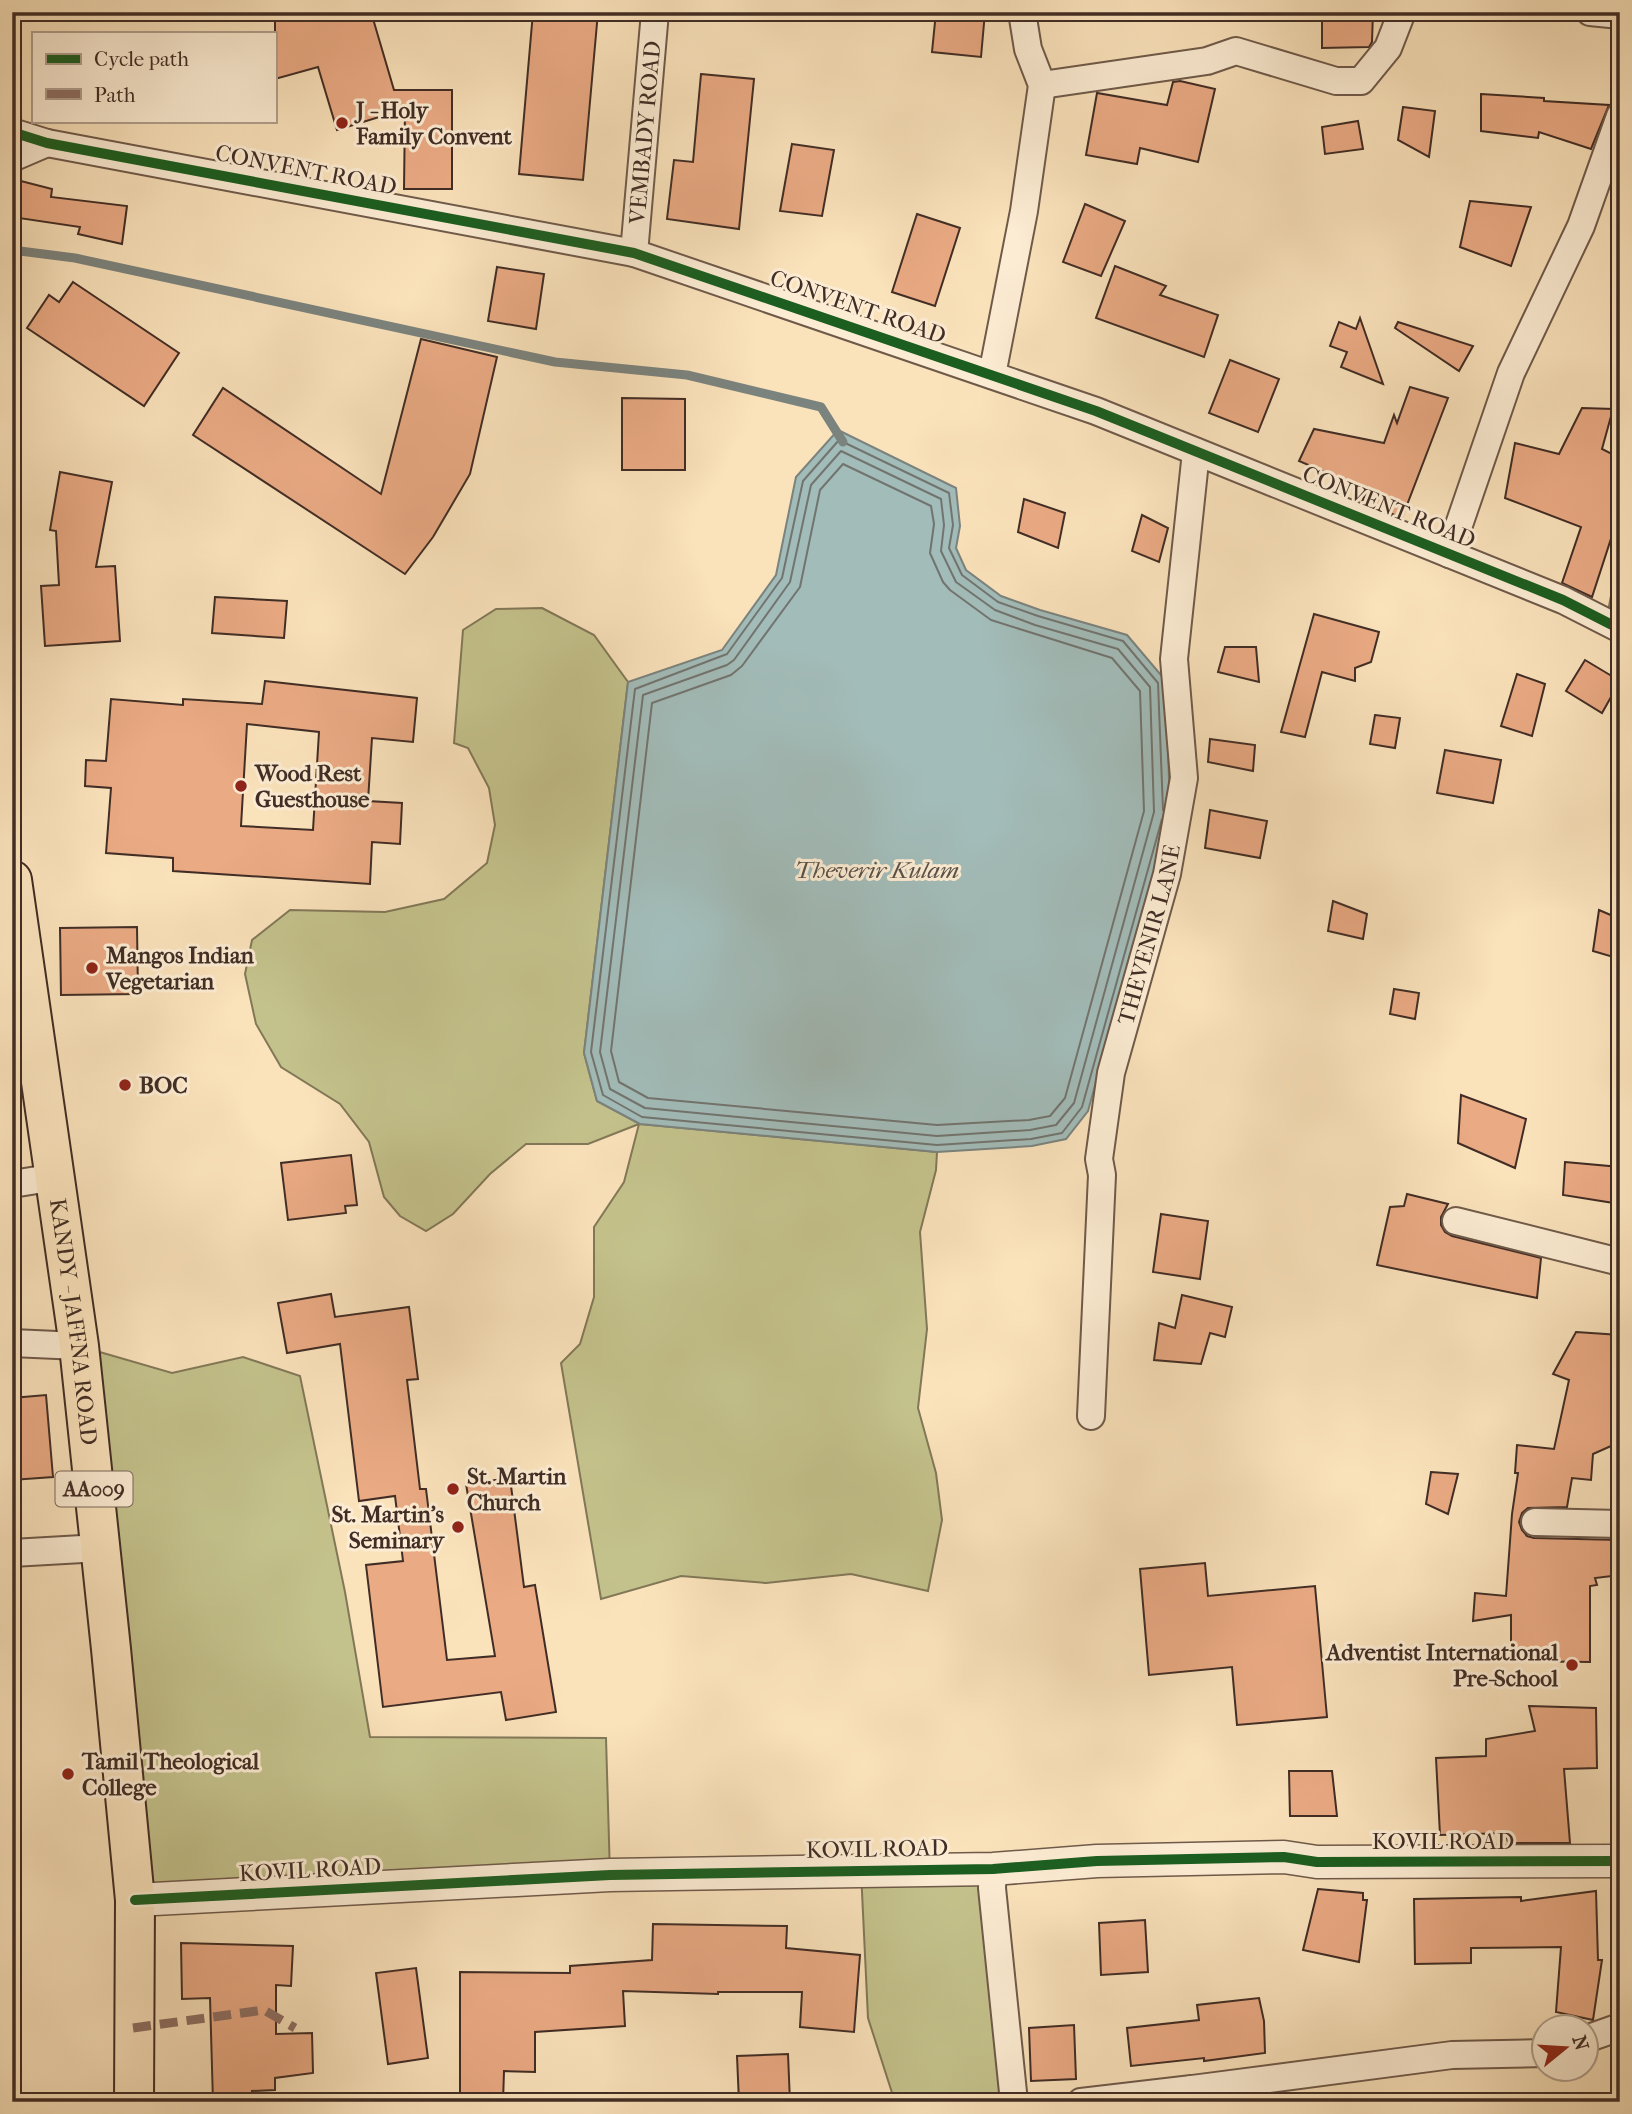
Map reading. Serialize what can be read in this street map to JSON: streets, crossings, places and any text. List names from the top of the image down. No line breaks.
{"streets":{"highway":["KANDY - JAFFNA ROAD","AA009"],"street":["VEMBADY ROAD","CONVENT ROAD","THEVENIR LANE","KOVIL ROAD"]},"crossings":[["VEMBADY ROAD","CONVENT ROAD"],["CONVENT ROAD","THEVENIR LANE"],["KANDY - JAFFNA ROAD","KOVIL ROAD"]],"water":["Theverir Kulam"],"places":["J - Holy Family Convent","Wood Rest Guesthouse","Mangos Indian Vegetarian","BOC","St. Martin Church","St. Martin's Seminary","Adventist International Pre-School","Tamil Theological College"],"legend":["Cycle path","Path"],"north":"right"}
